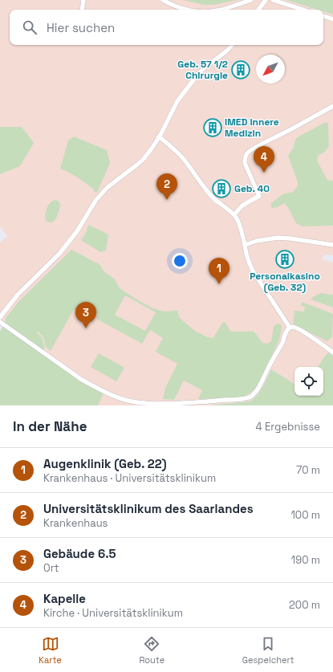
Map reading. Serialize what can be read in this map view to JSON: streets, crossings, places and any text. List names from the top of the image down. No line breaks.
{"places":{"building":["Geb. 57 1/2 Chirurgie","IMED Innere Medizin","Geb. 40","Personalkasino (Geb. 32)"]},"north":"bottom left","page":{"search":"Hier suchen","pins":["4","2","1","3"],"heading":["In der Nähe","4 Ergebnisse"],"list":[{"mark":"1","name":"Augenklinik (Geb. 22)","note":"Krankenhaus · Universitätsklinikum","value":"70 m"},{"mark":"2","name":"Universitätsklinikum des Saarlandes","note":"Krankenhaus","value":"100 m"},{"mark":"3","name":"Gebäude 6.5","note":"Ort","value":"190 m"},{"mark":"4","name":"Kapelle","note":"Kirche · Universitätsklinikum","value":"200 m"}],"nav":["Karte","Route","Gespeichert"]}}
